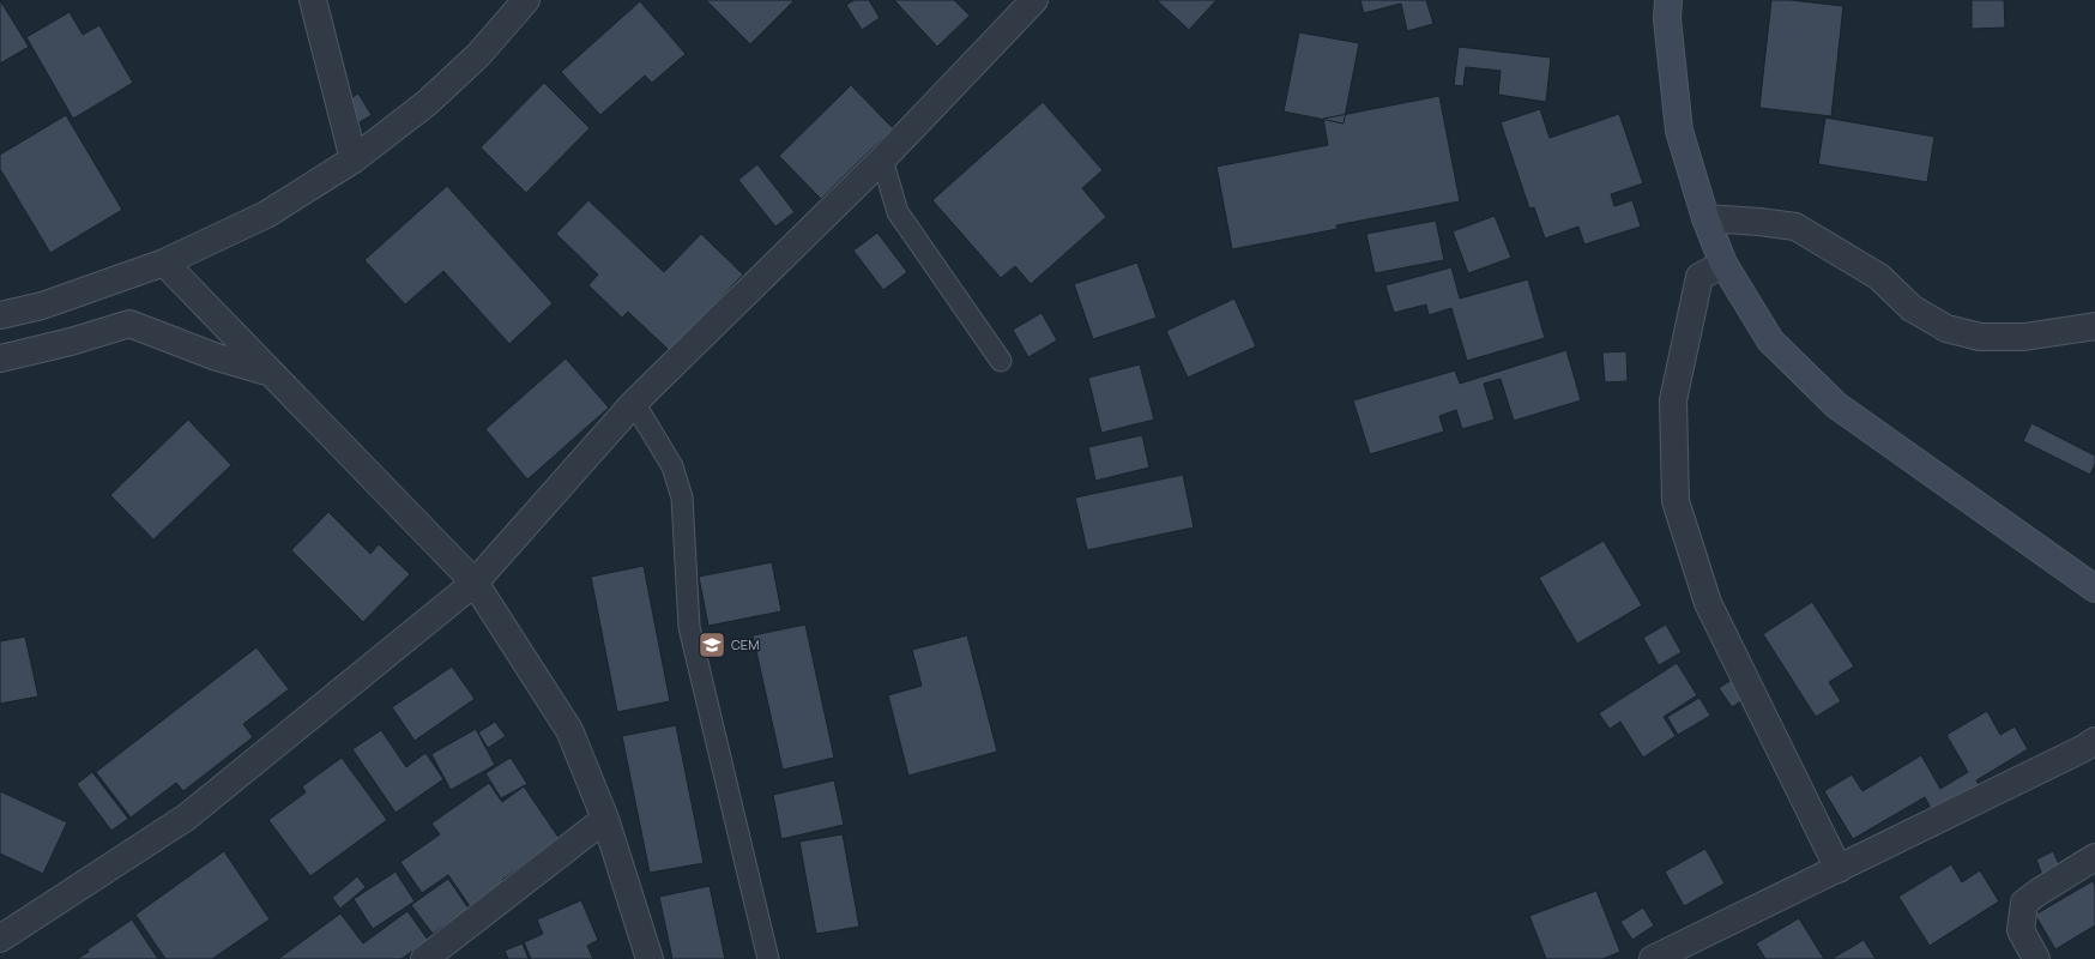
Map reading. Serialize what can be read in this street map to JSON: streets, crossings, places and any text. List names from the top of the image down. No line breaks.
{"places":{"school or university":["CEM"]}}
